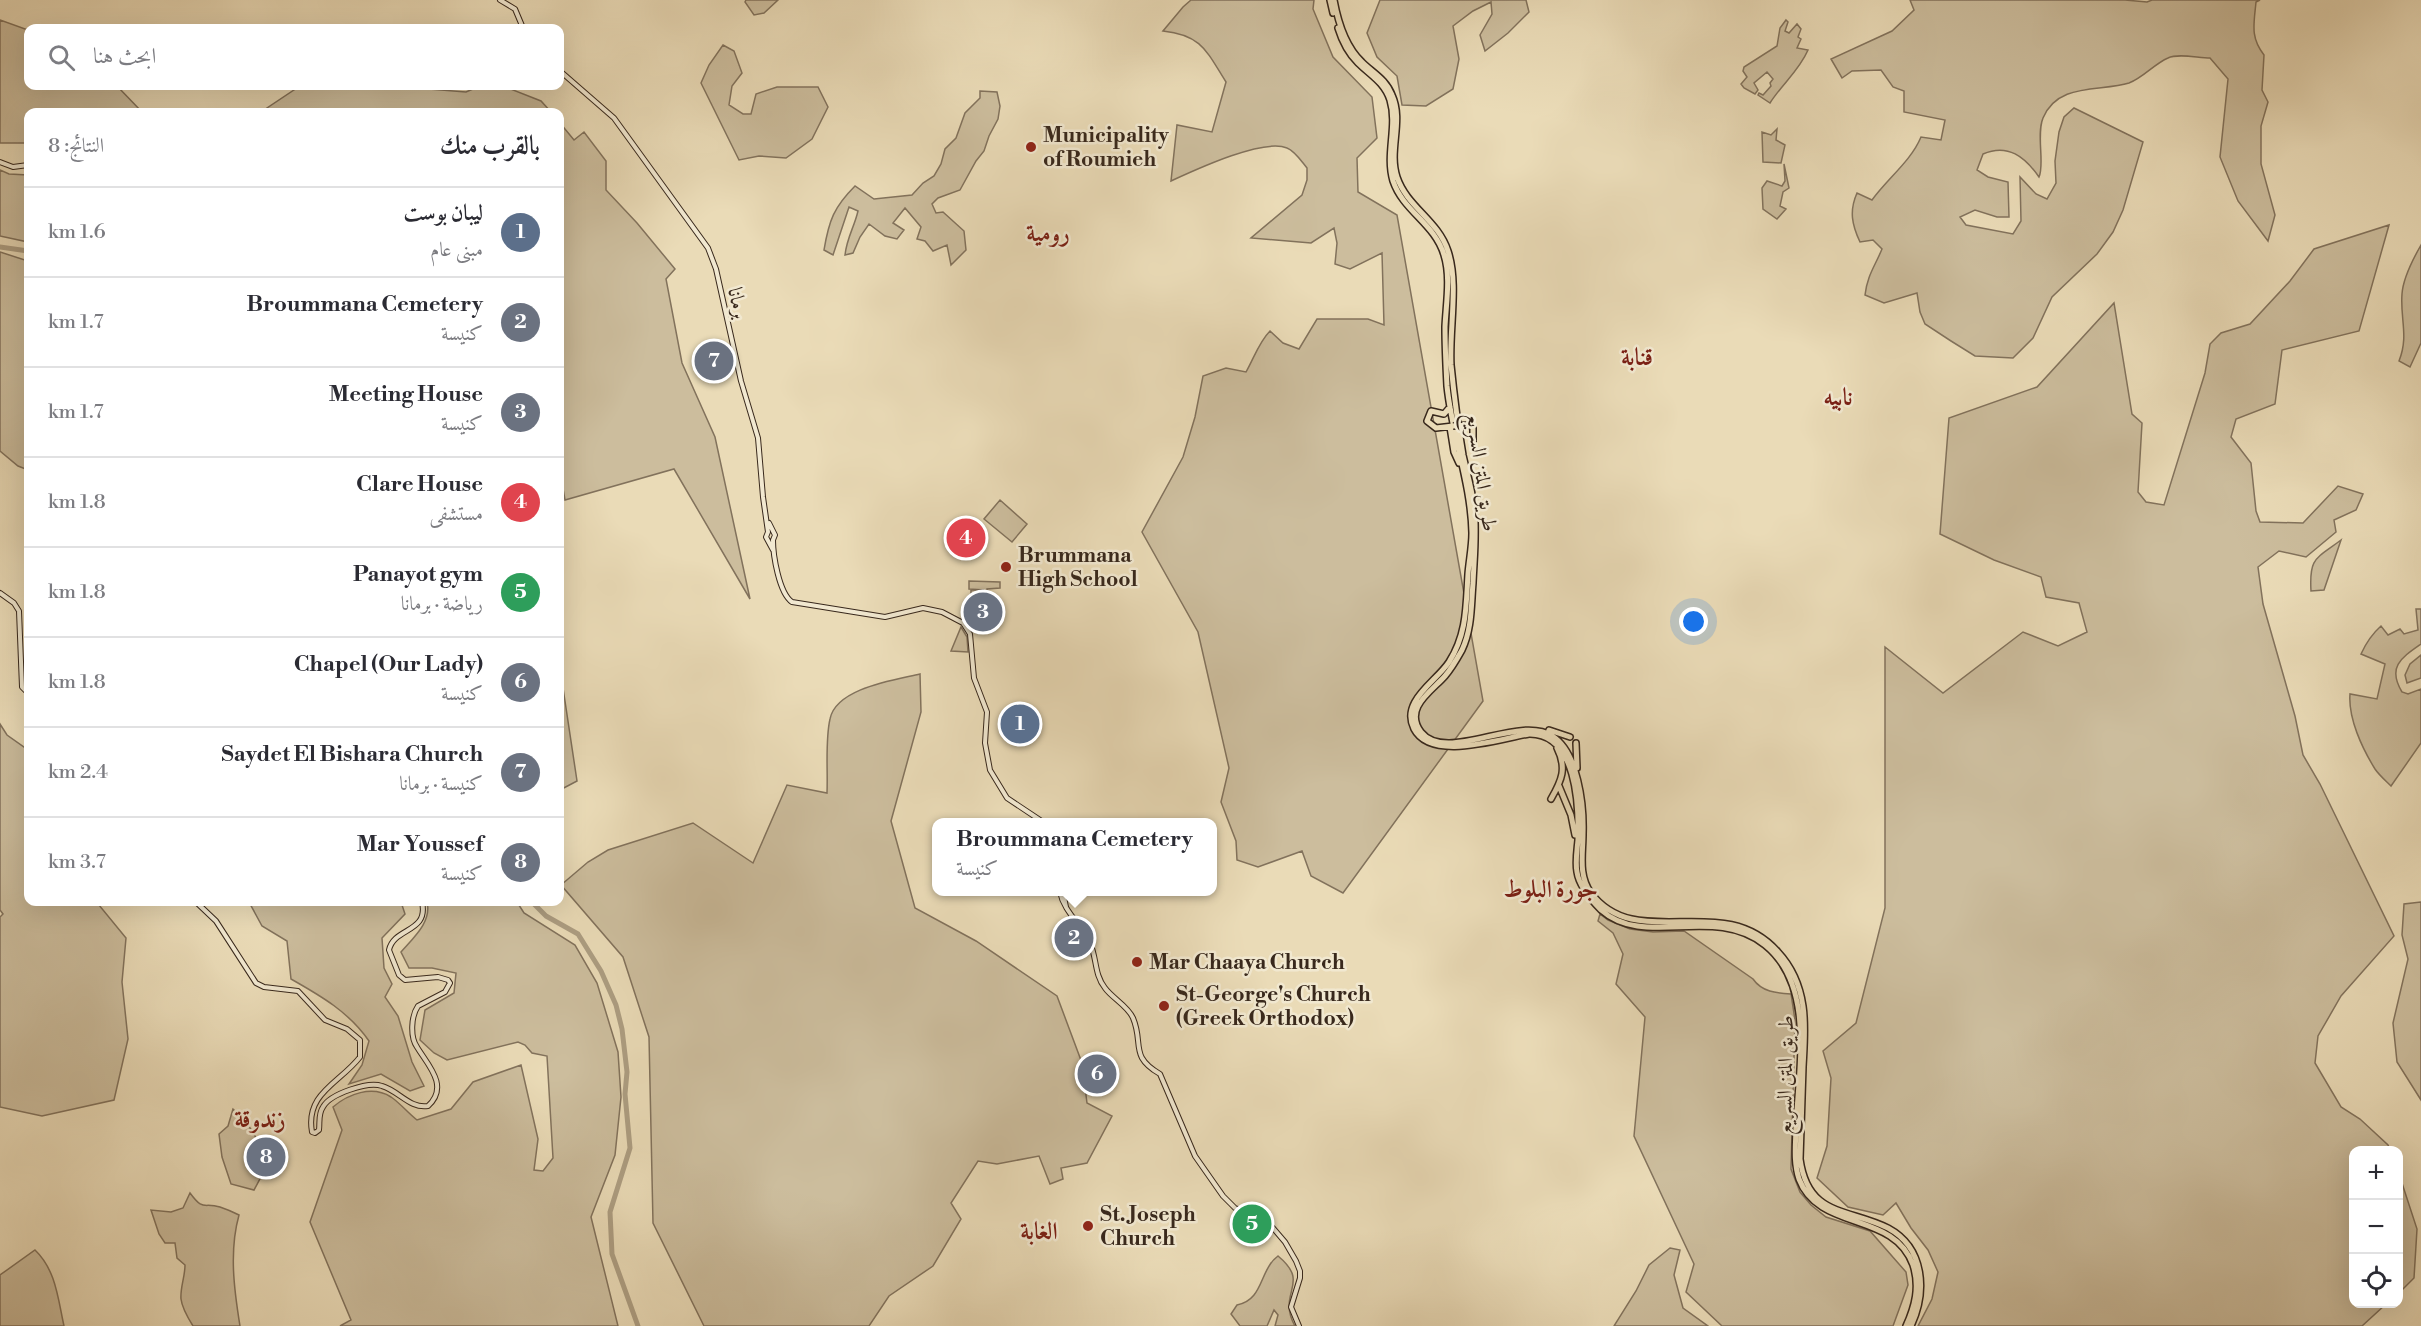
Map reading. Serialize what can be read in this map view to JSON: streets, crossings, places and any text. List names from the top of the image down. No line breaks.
{"streets":{"highway":["طريق المتن السريع"],"main road":["برمانا"]},"districts":["رومية","قنابة","نابيه","جورة البلوط","زندوقة","الغابة"],"places":["Municipality of Roumieh","Brummana High School","Mar Chaaya Church","St-George's Church (Greek Orthodox)","St. Joseph Church"],"page":{"search":"ابحث هنا","heading":["بالقرب منك","النتائج: 8"],"list":[{"mark":"1","name":"ليبان بوست","note":"مبنى عام","value":"1.6 km"},{"mark":"2","name":"Broummana Cemetery","note":"كنيسة","value":"1.7 km"},{"mark":"3","name":"Meeting House","note":"كنيسة","value":"1.7 km"},{"mark":"4","name":"Clare House","note":"مستشفى","value":"1.8 km"},{"mark":"5","name":"Panayot gym","note":"رياضة · برمانا","value":"1.8 km"},{"mark":"6","name":"Chapel (Our Lady)","note":"كنيسة","value":"1.8 km"},{"mark":"7","name":"Saydet El Bishara Church","note":"كنيسة · برمانا","value":"2.4 km"},{"mark":"8","name":"Mar Youssef","note":"كنيسة","value":"3.7 km"}],"pins":["7","4","3","1","2","6","8","5"],"popup":["Broummana Cemetery","كنيسة"],"map_buttons":["+","−"]}}
